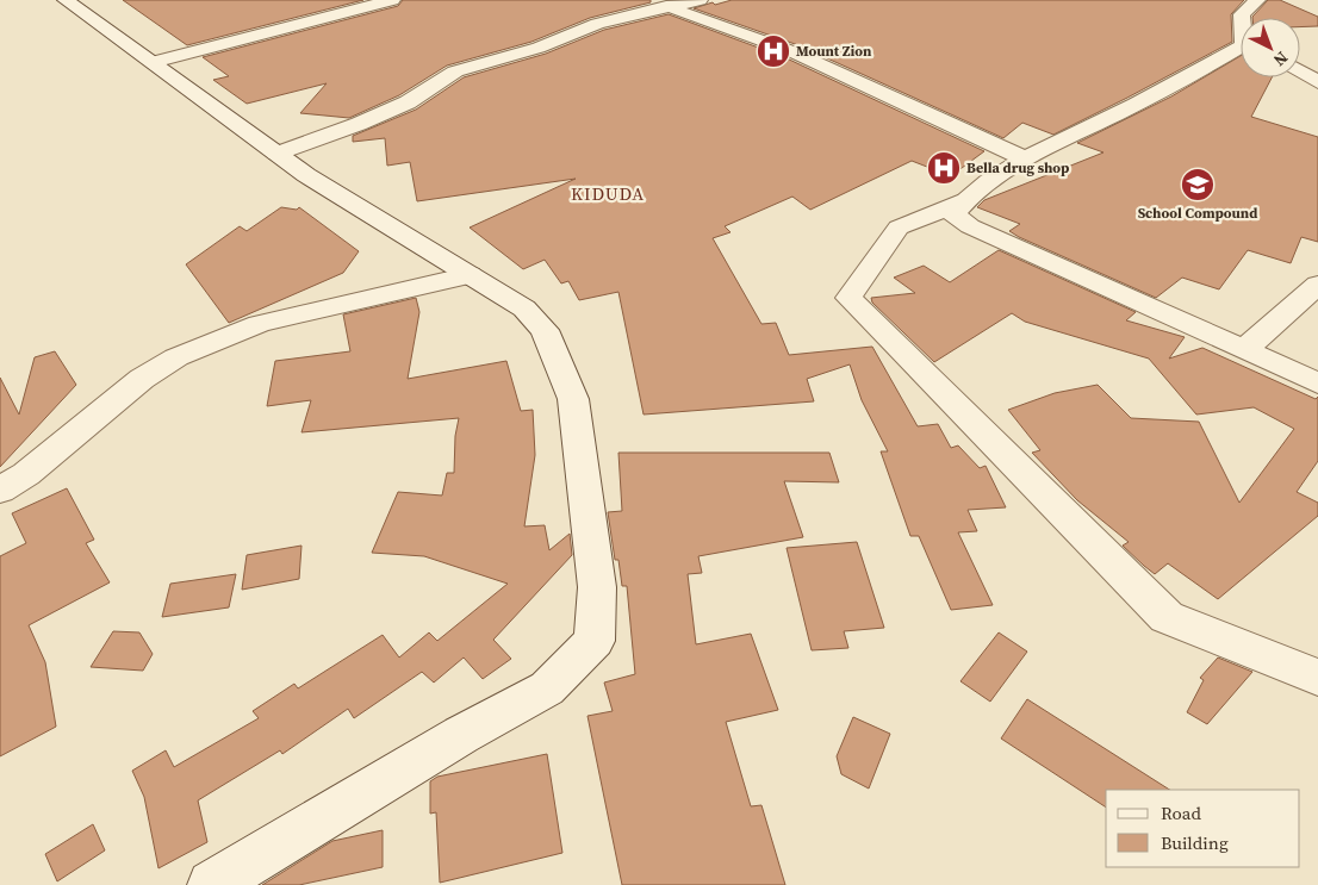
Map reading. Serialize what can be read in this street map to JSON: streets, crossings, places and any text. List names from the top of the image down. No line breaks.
{"districts":["KIDUDA"],"places":{"hospital":["Mount Zion","Bella drug shop"],"school or university":["School Compound"]},"legend":["Road","Building"],"north":"bottom right"}
